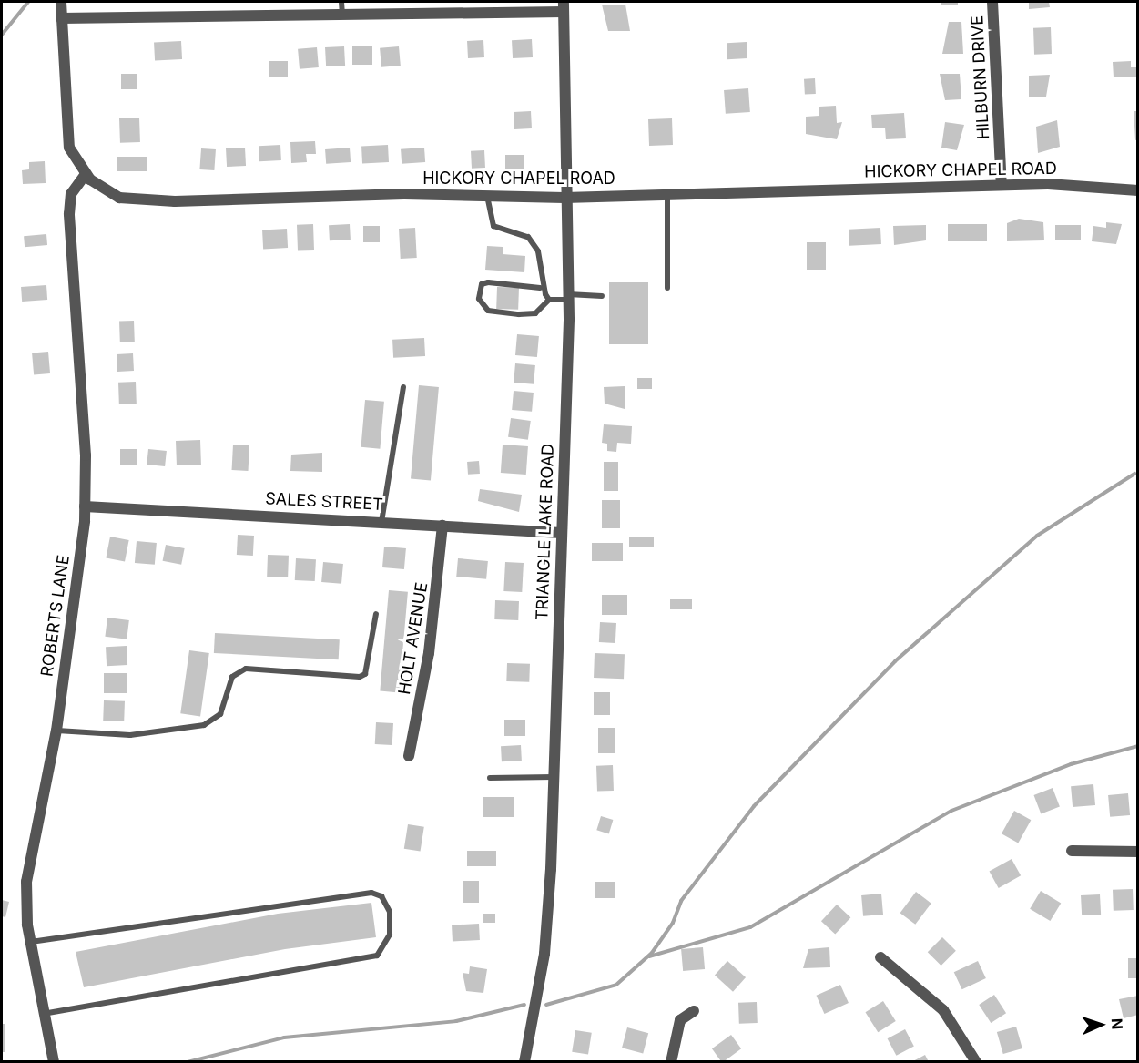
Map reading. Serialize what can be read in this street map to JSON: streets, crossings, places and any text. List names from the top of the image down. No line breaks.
{"streets":{"street":["HILBURN DRIVE","HICKORY CHAPEL ROAD","SALES STREET","TRIANGLE LAKE ROAD","ROBERTS LANE","HOLT AVENUE"]},"crossings":[["HILBURN DRIVE","HICKORY CHAPEL ROAD"],["HICKORY CHAPEL ROAD","TRIANGLE LAKE ROAD"],["HICKORY CHAPEL ROAD","ROBERTS LANE"],["SALES STREET","TRIANGLE LAKE ROAD"],["SALES STREET","ROBERTS LANE"],["SALES STREET","HOLT AVENUE"]],"north":"right"}
